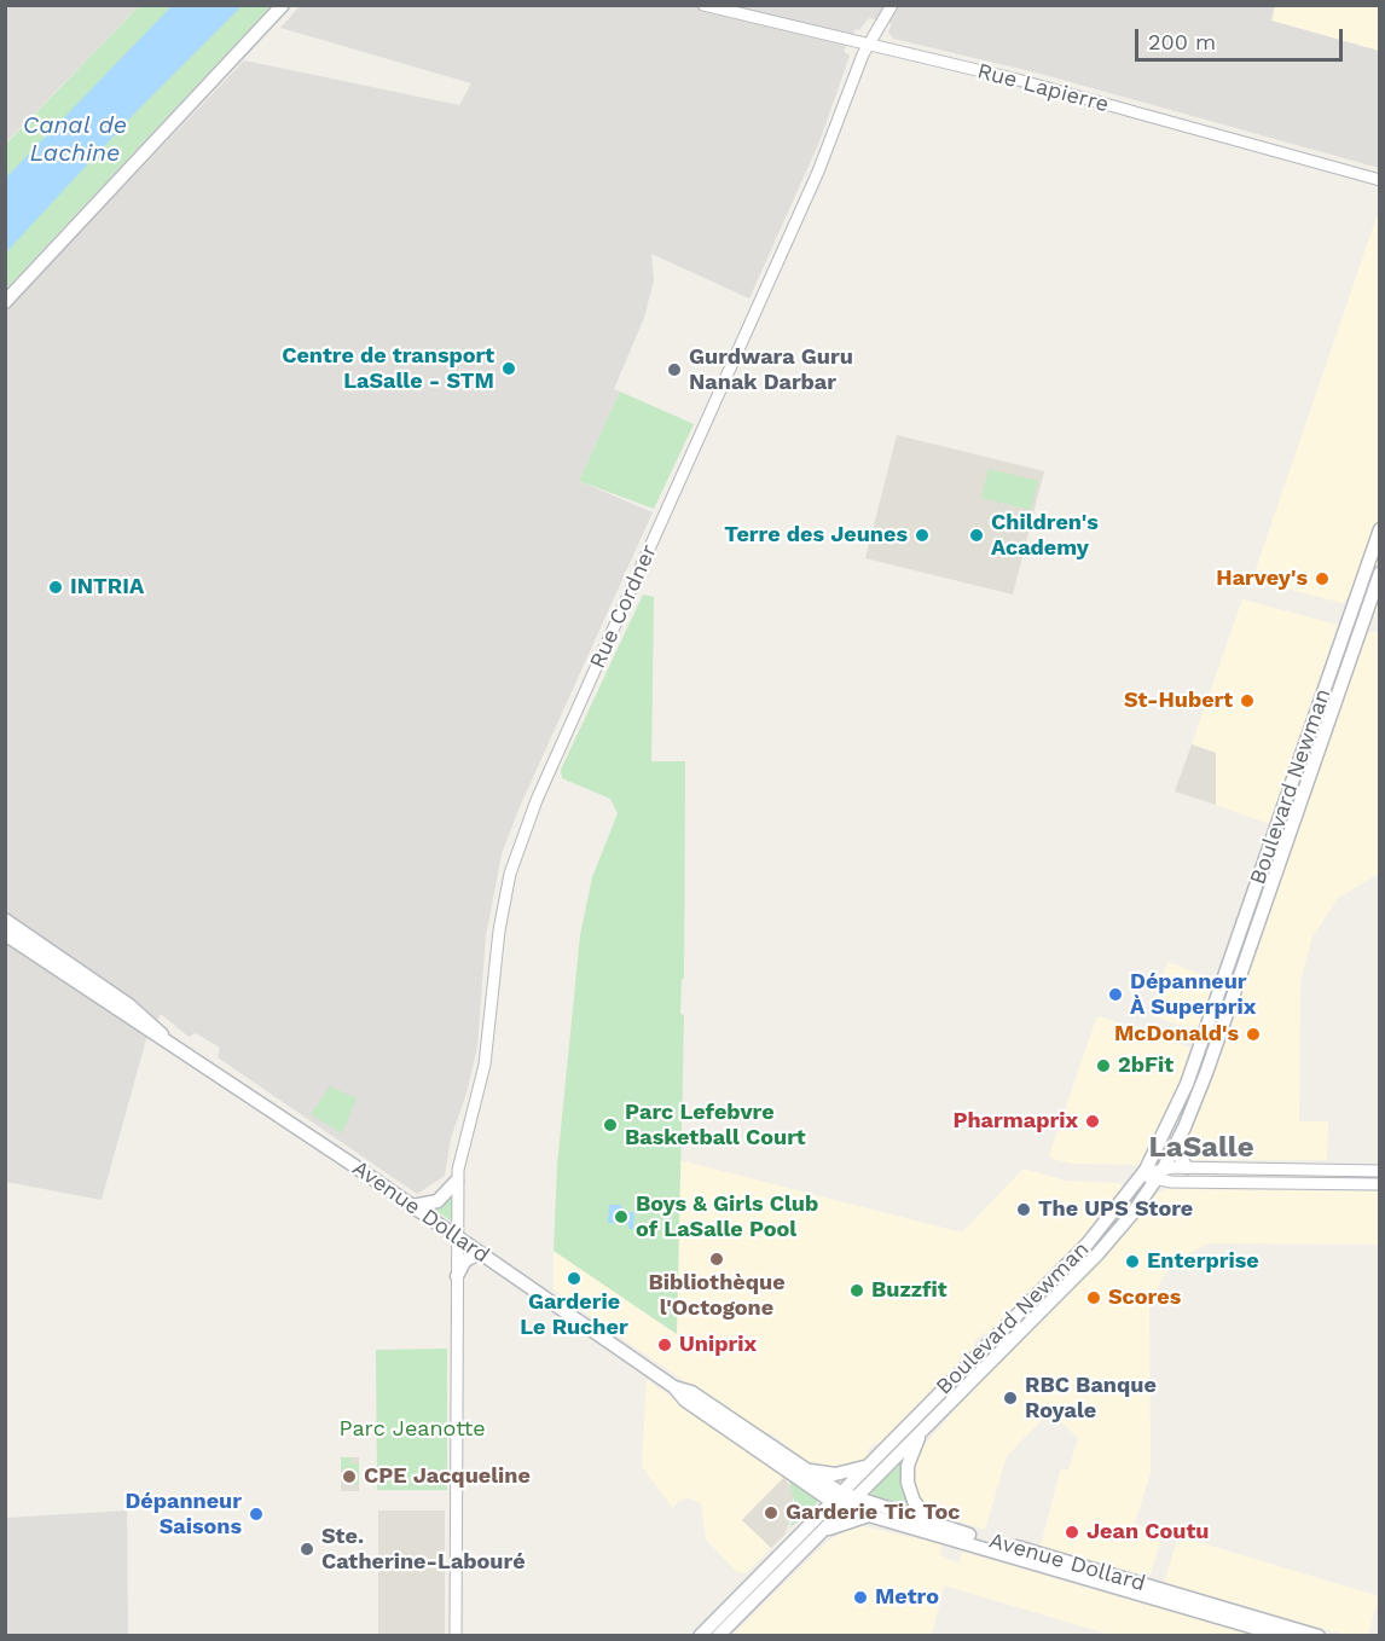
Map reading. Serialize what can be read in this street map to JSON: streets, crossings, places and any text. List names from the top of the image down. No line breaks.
{"streets":{"main road":["Boulevard Newman","Avenue Dollard"],"street":["Rue Lapierre","Rue Cordner"]},"crossings":[["Rue Lapierre","Rue Cordner"],["Rue Cordner","Avenue Dollard"],["Boulevard Newman","Avenue Dollard"]],"districts":["LaSalle"],"water":["Canal de Lachine"],"parks":["Parc Jeanotte"],"places":["Centre de transport LaSalle - STM","Gurdwara Guru Nanak Darbar","Terre des Jeunes","Children's Academy","Harvey's","INTRIA","St-Hubert","Dépanneur À Superprix","McDonald's","2bFit","Pharmaprix","Parc Lefebvre Basketball Court","The UPS Store","Boys & Girls Club of LaSalle Pool","Bibliothèque l'Octogone","Enterprise","Garderie Le Rucher","Buzzfit","Scores","Uniprix","RBC Banque Royale","CPE Jacqueline","Garderie Tic Toc","Dépanneur Saisons","Jean Coutu","Ste. Catherine-Labouré","Metro"],"scale_bar":"200 m"}
